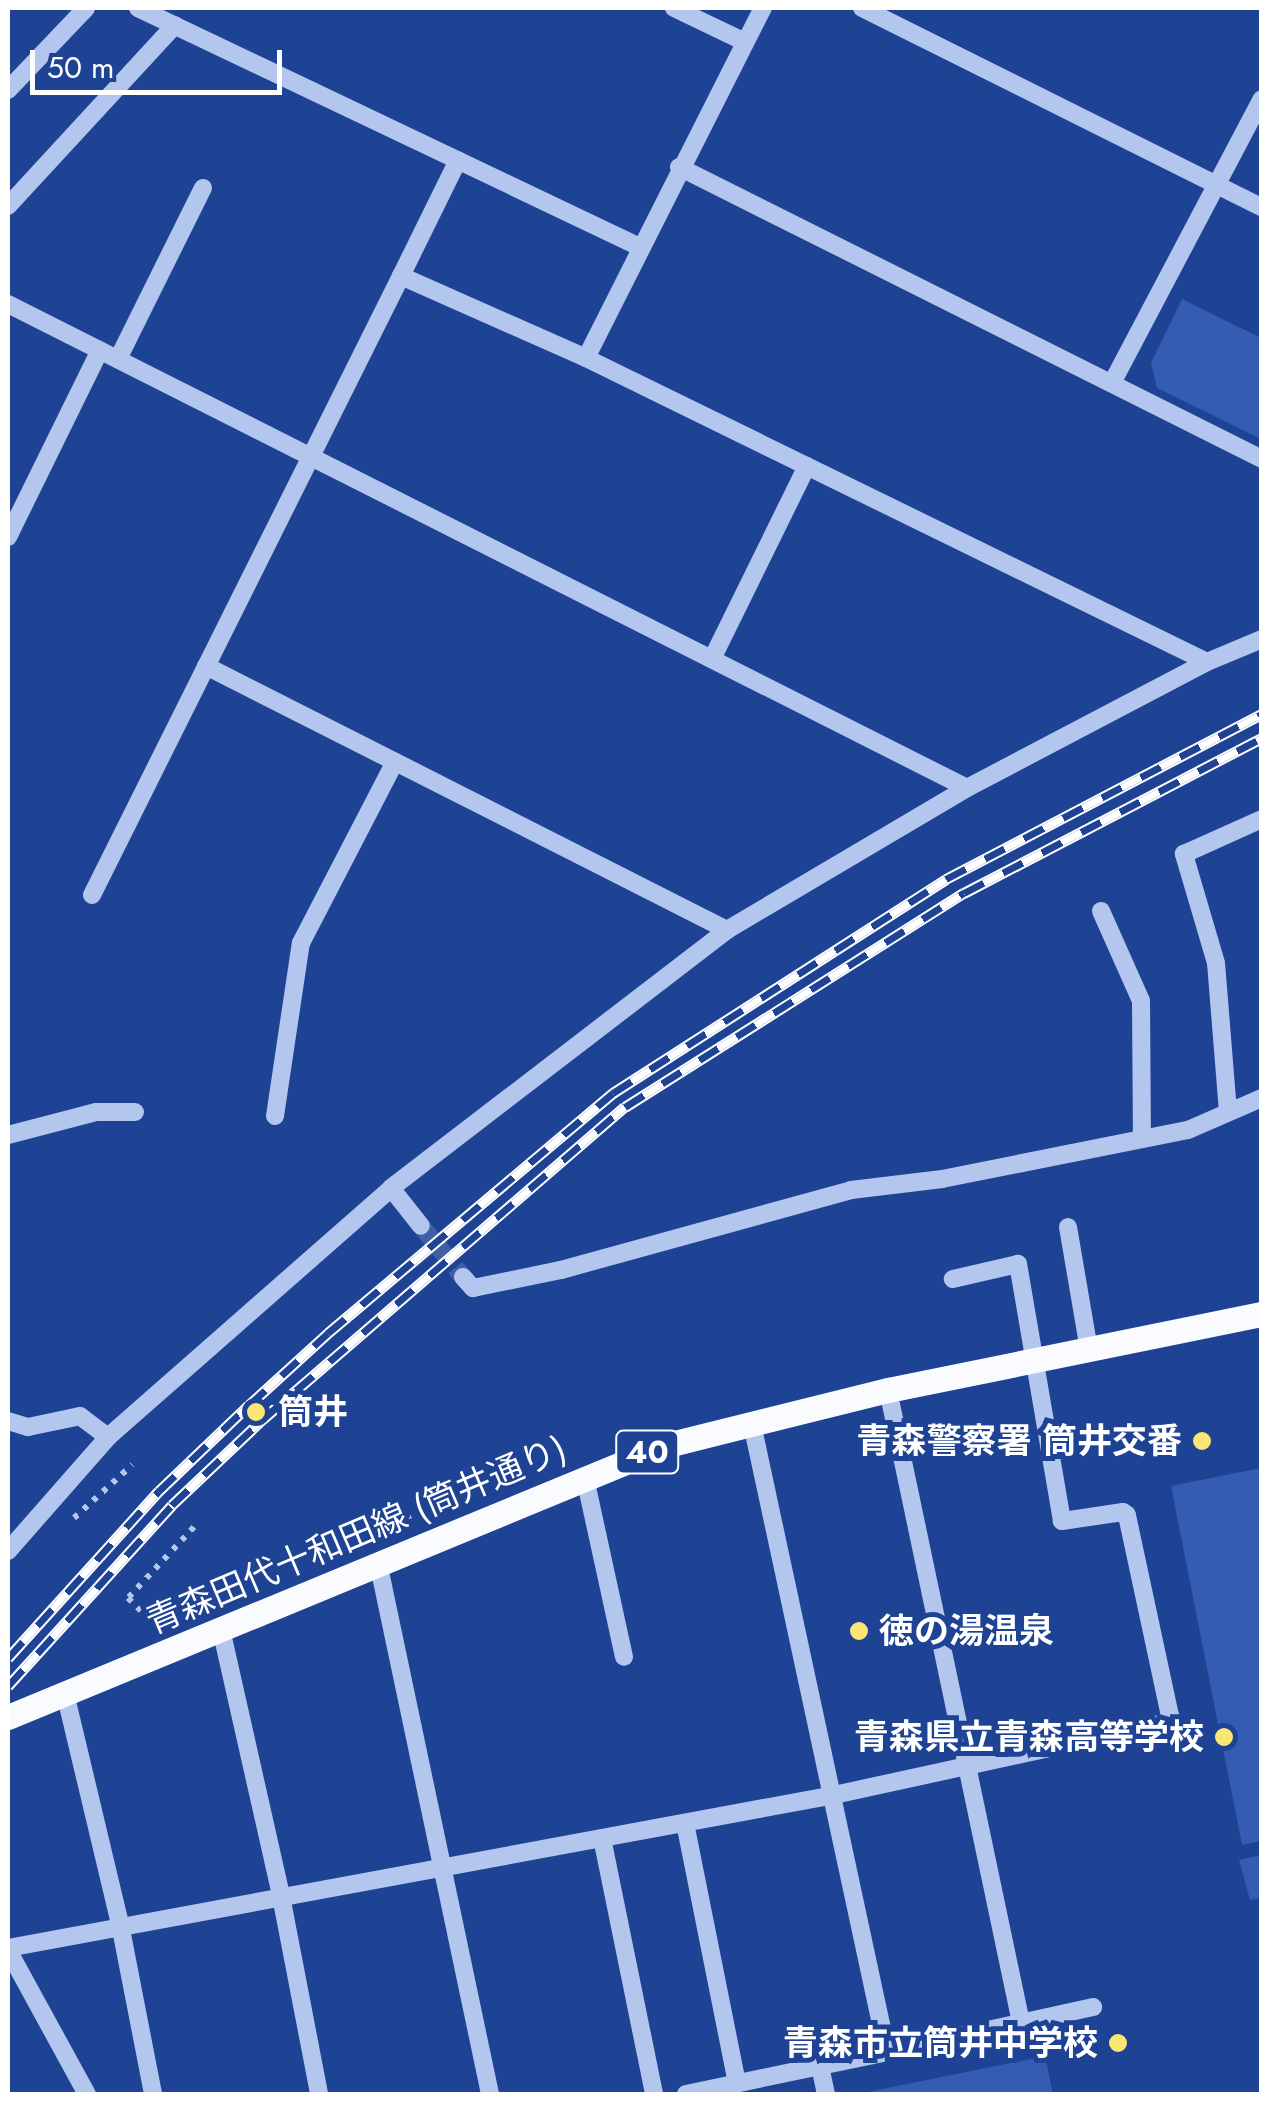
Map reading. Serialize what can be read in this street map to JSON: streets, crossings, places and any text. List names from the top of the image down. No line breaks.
{"streets":{"main road":["40","青森田代十和田線 (筒井通り)"]},"places":["筒井","青森警察署 筒井交番","徳の湯温泉","青森県立青森高等学校","青森市立筒井中学校"],"scale_bar":"50 m"}
